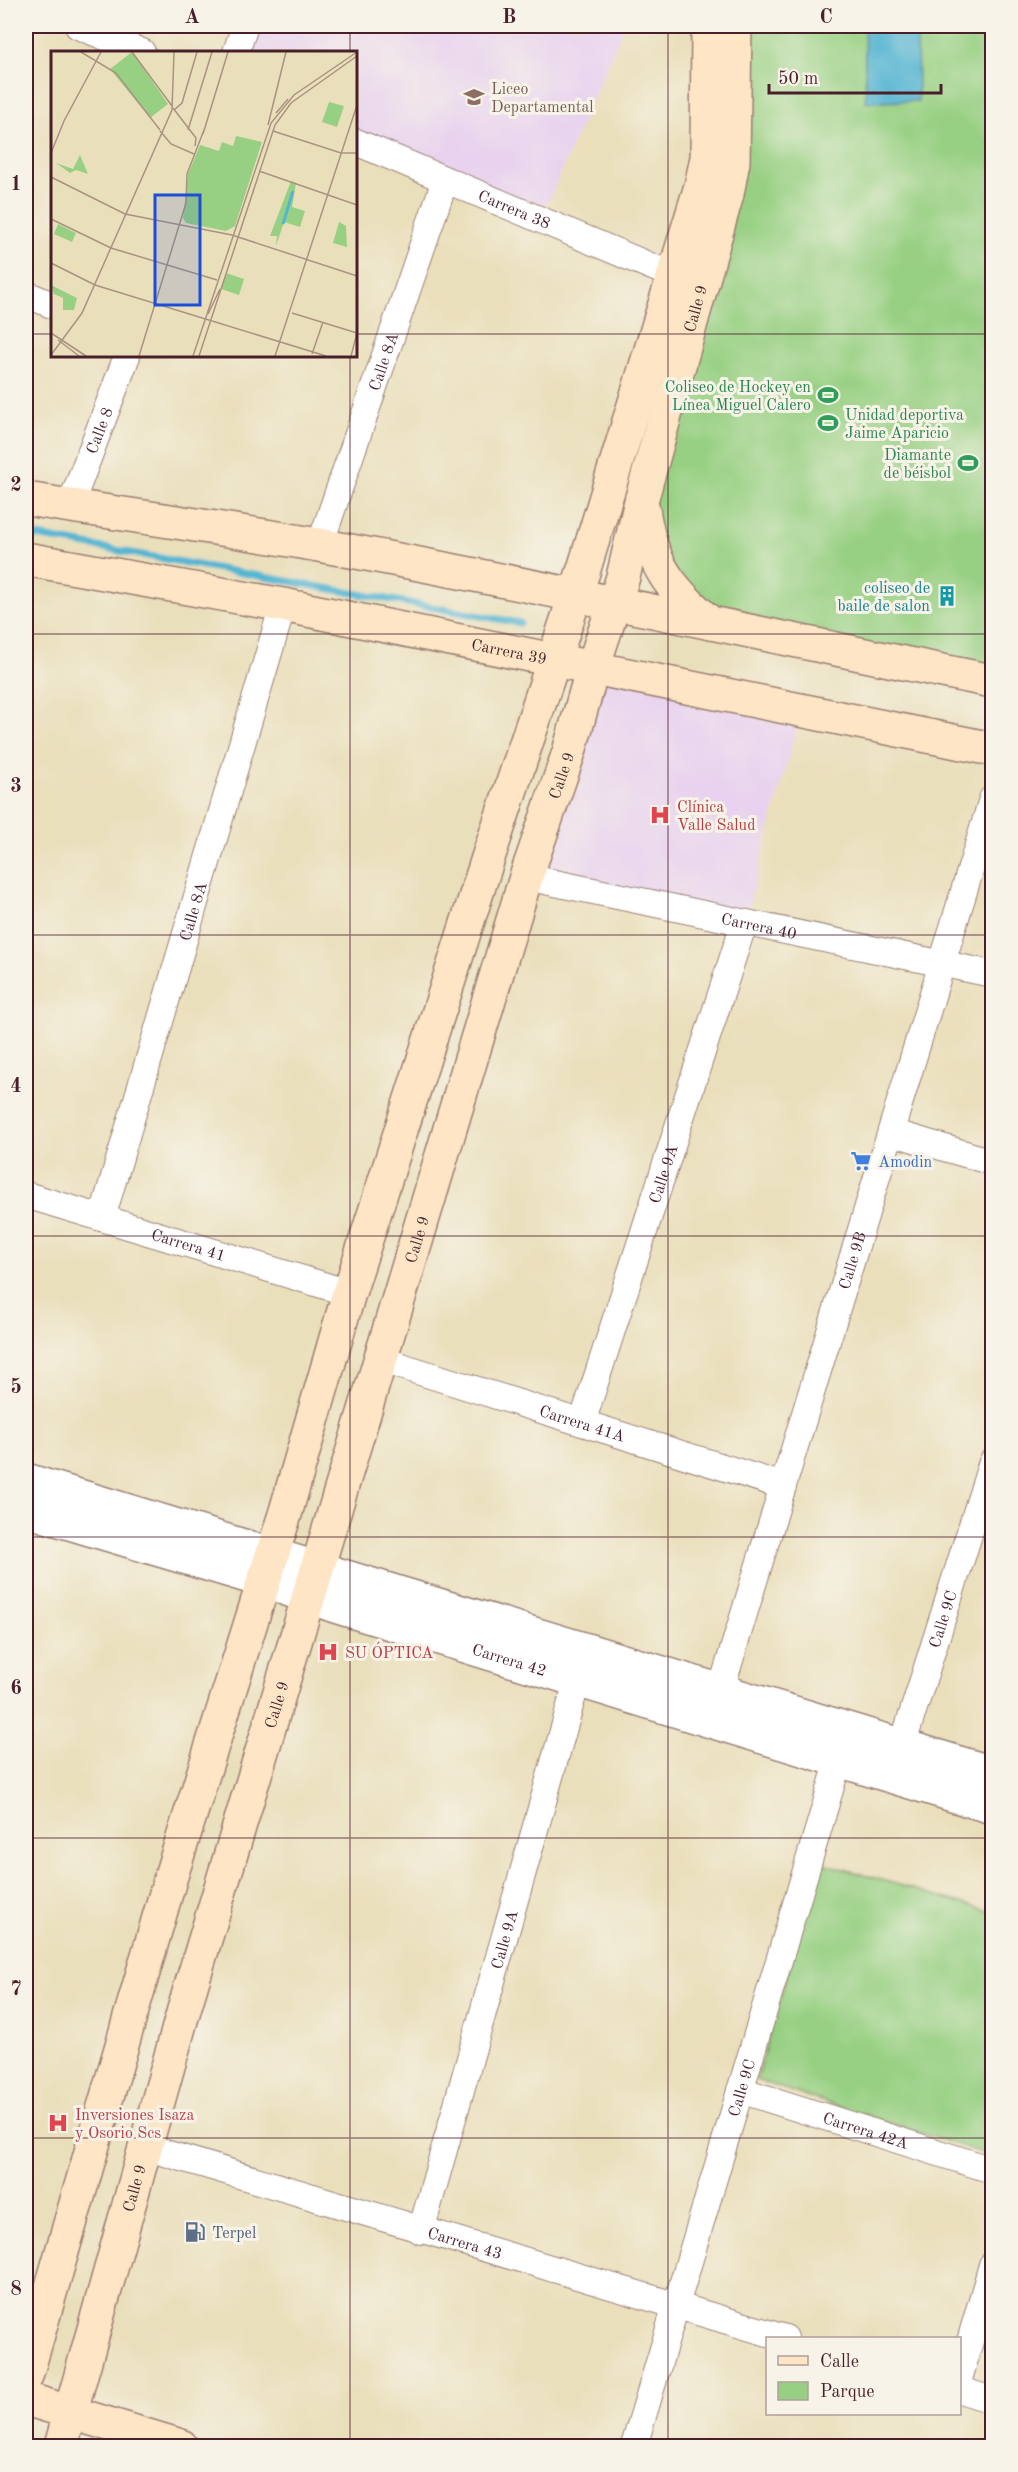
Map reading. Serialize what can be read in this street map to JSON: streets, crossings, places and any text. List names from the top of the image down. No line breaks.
{"streets":{"main road":["Calle 9","Carrera 39"],"street":["Carrera 38","Calle 8A","Calle 8","Carrera 40","Calle 9A","Carrera 41","Calle 9B","Carrera 41A","Calle 9C","Carrera 42","Carrera 42A","Carrera 43"]},"crossings":[["Carrera 38","Calle 9"],["Carrera 38","Calle 8A"],["Calle 9","Carrera 39"],["Calle 9","Carrera 40"],["Calle 9","Carrera 41"],["Calle 9","Carrera 41A"],["Calle 9","Carrera 42"],["Calle 9","Carrera 43"],["Calle 8A","Carrera 39"],["Calle 8A","Carrera 41"],["Carrera 40","Calle 9A"],["Carrera 40","Calle 9B"],["Calle 9A","Carrera 41A"],["Calle 9A","Carrera 42"],["Calle 9A","Carrera 43"],["Calle 9B","Carrera 41A"],["Calle 9B","Carrera 42"],["Calle 9C","Carrera 42"],["Calle 9C","Carrera 42A"],["Calle 9C","Carrera 43"]],"places":{"school or university":["Liceo Departamental"],"sports":["Coliseo de Hockey en Línea Miguel Calero","Unidad deportiva Jaime Aparicio","Diamante de béisbol"],"building":["coliseo de baile de salon"],"hospital":["Clínica Valle Salud","SU ÓPTICA","Inversiones Isaza y Osorio Scs"],"supermarket":["Amodin"],"fuel station":["Terpel"]},"legend":["Calle","Parque"],"scale_bar":"50 m","grid":{"columns":["A","B","C"],"rows":["1","2","3","4","5","6","7","8"]}}
